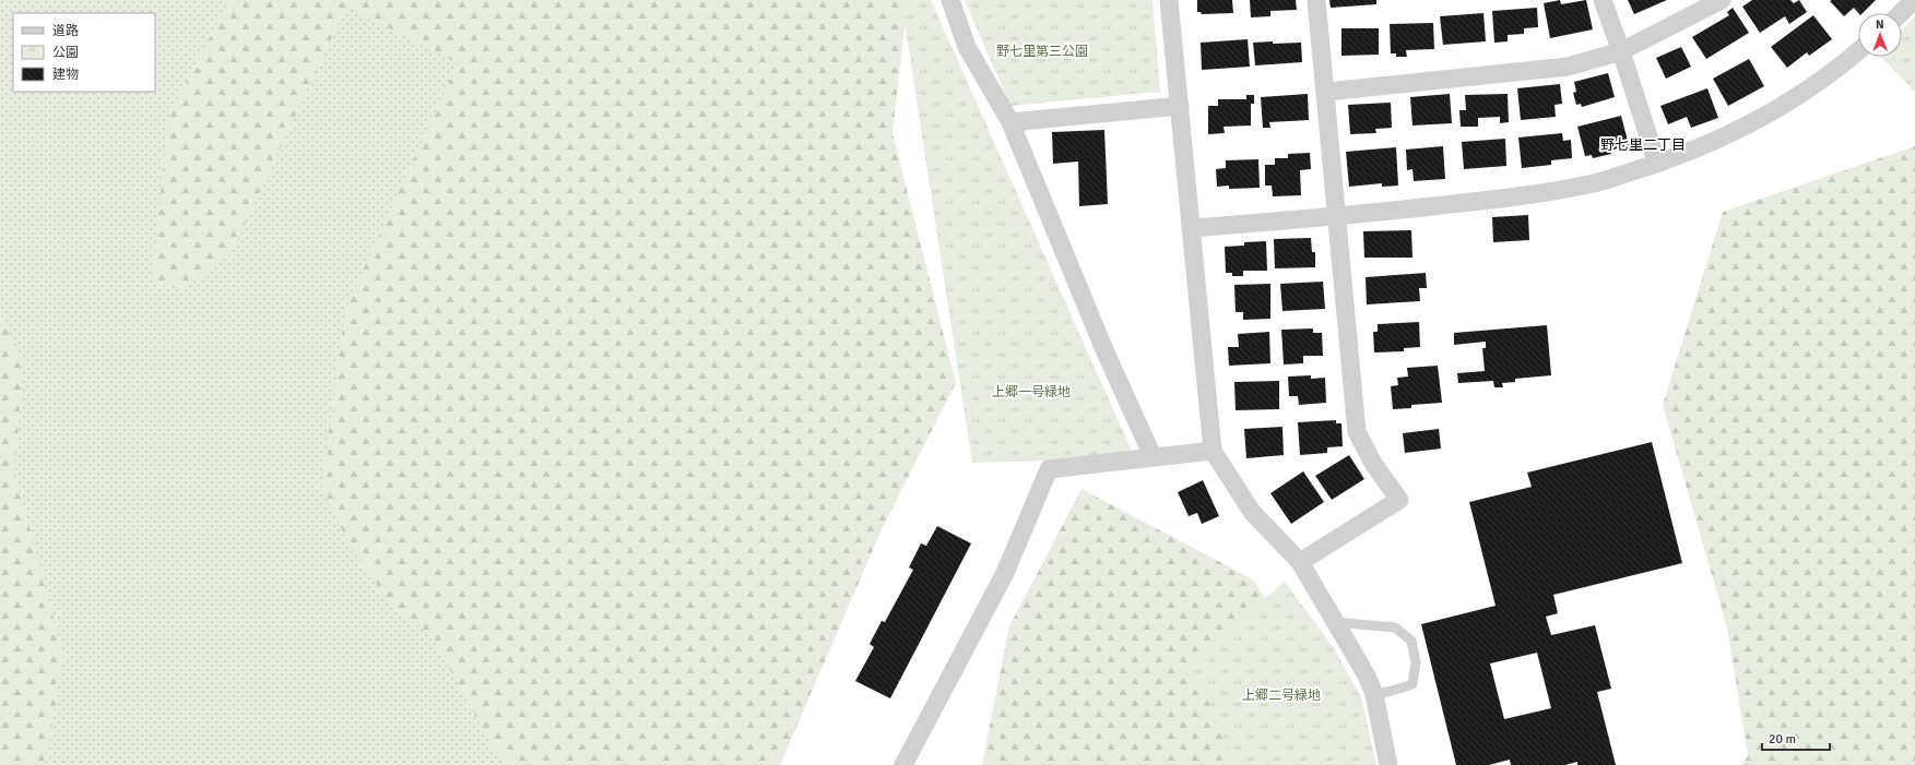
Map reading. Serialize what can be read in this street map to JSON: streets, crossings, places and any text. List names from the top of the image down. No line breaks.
{"districts":["野七里二丁目"],"parks":["野七里第三公園","上郷一号緑地","上郷二号緑地"],"legend":["道路","公園","建物"],"scale_bar":"20 m","north":"top"}
